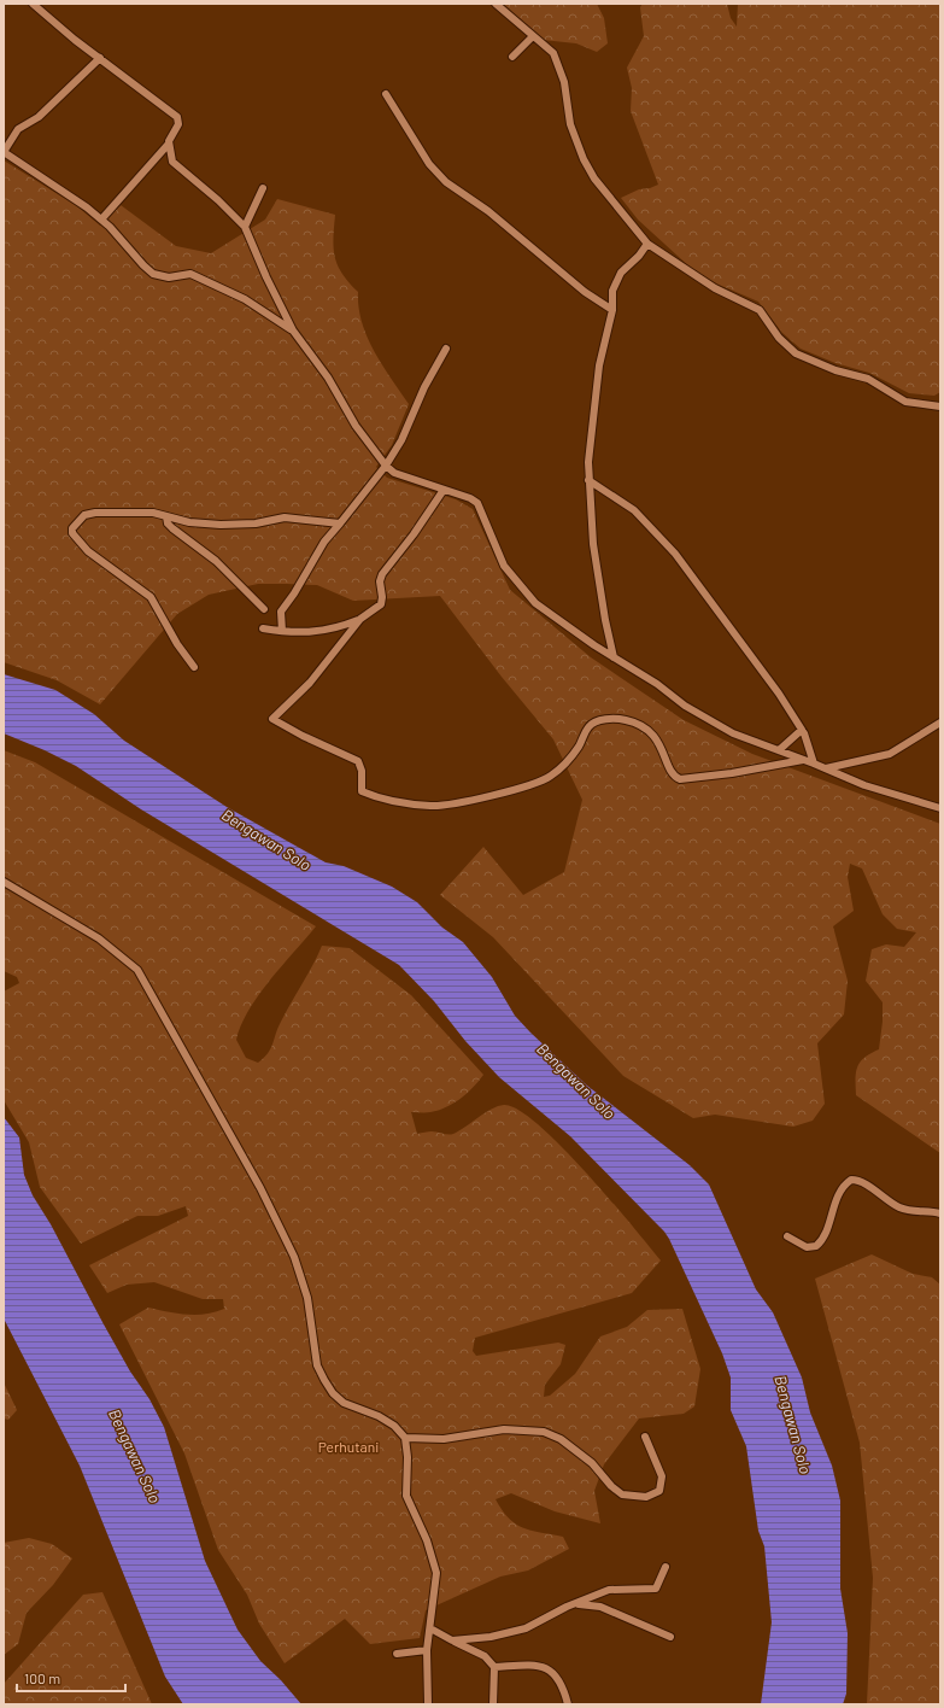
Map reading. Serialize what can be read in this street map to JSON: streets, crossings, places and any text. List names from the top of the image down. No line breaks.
{"water":["Bengawan Solo"],"parks":["Perhutani"],"scale_bar":"100 m"}
